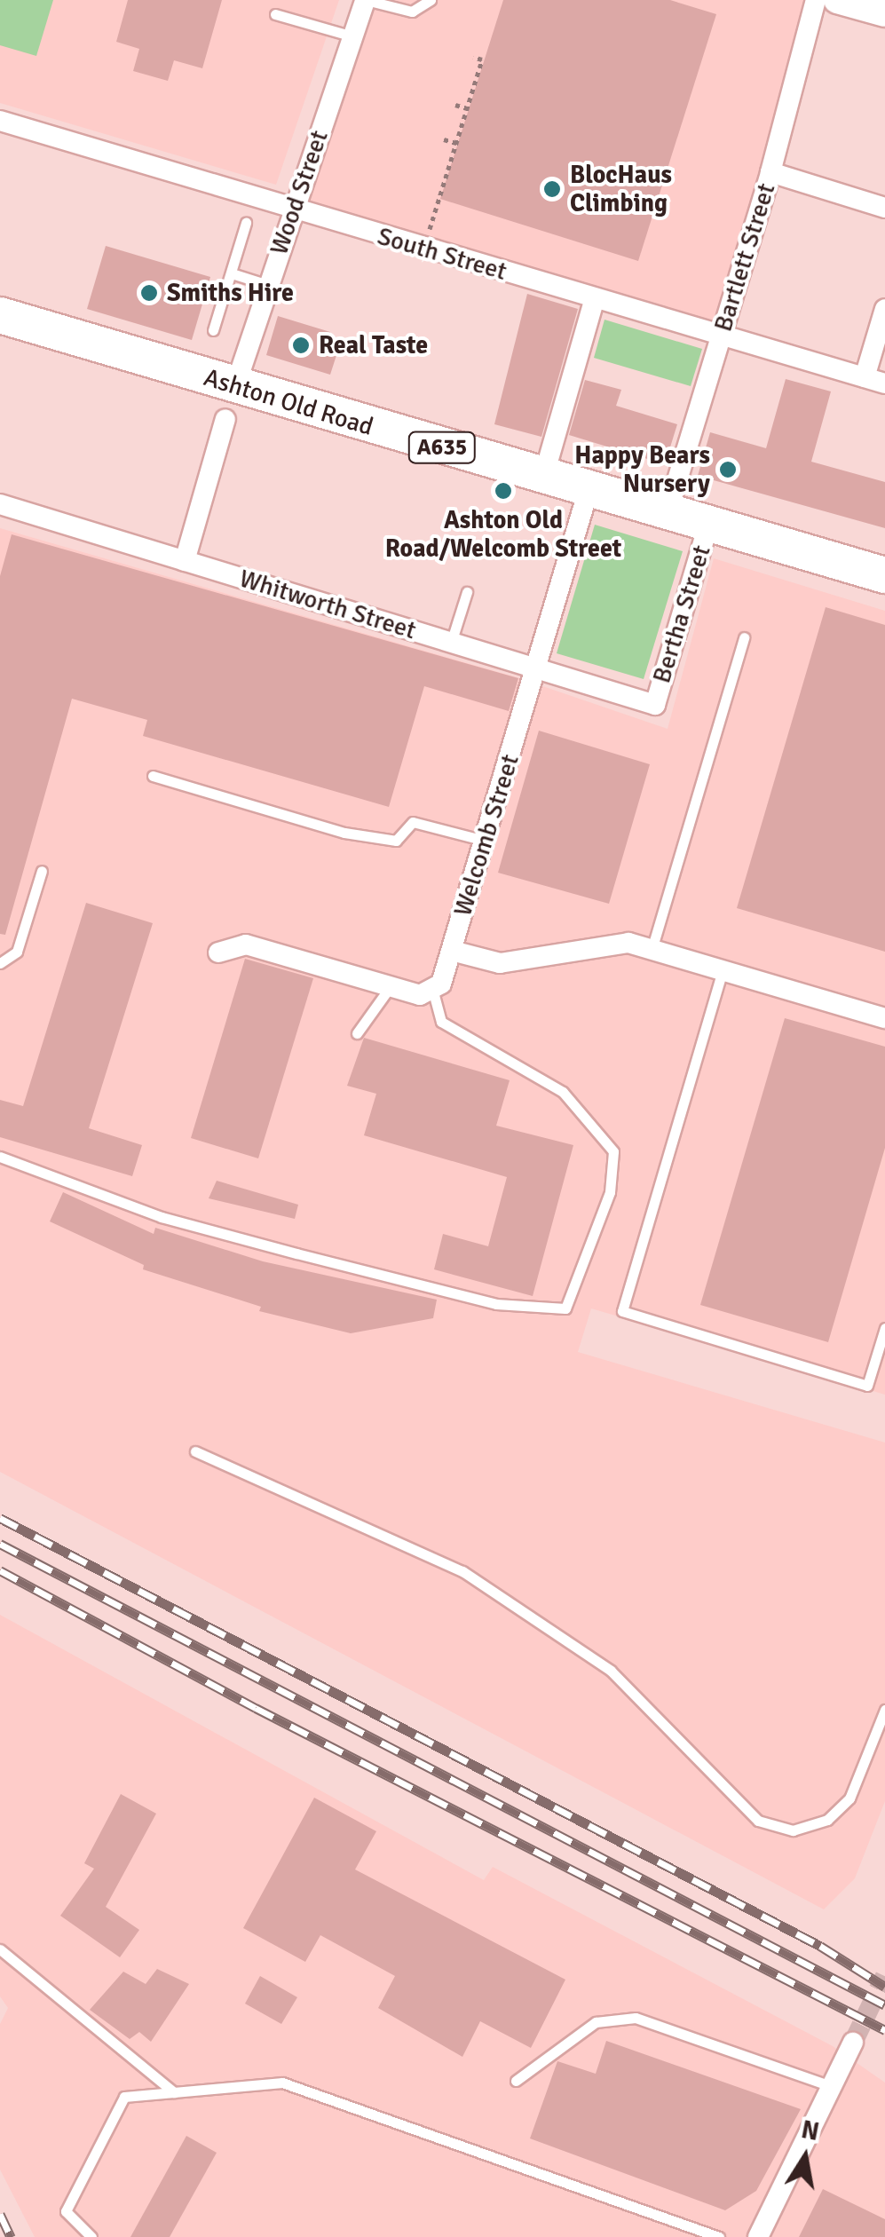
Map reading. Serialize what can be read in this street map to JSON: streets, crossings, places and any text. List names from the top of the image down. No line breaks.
{"streets":{"highway":["Ashton Old Road","A635"],"street":["Wood Street","South Street","Bartlett Street","Whitworth Street","Bertha Street","Welcomb Street"]},"crossings":[["Wood Street","South Street"],["Wood Street","Ashton Old Road"],["Wood Street","Whitworth Street"],["South Street","Bartlett Street"],["Bartlett Street","Ashton Old Road"],["Ashton Old Road","Bertha Street"],["Ashton Old Road","Welcomb Street"],["Whitworth Street","Bertha Street"],["Whitworth Street","Welcomb Street"]],"places":["BlocHaus Climbing","Smiths Hire","Real Taste","Happy Bears Nursery","Ashton Old Road/Welcomb Street"],"north":"top"}
